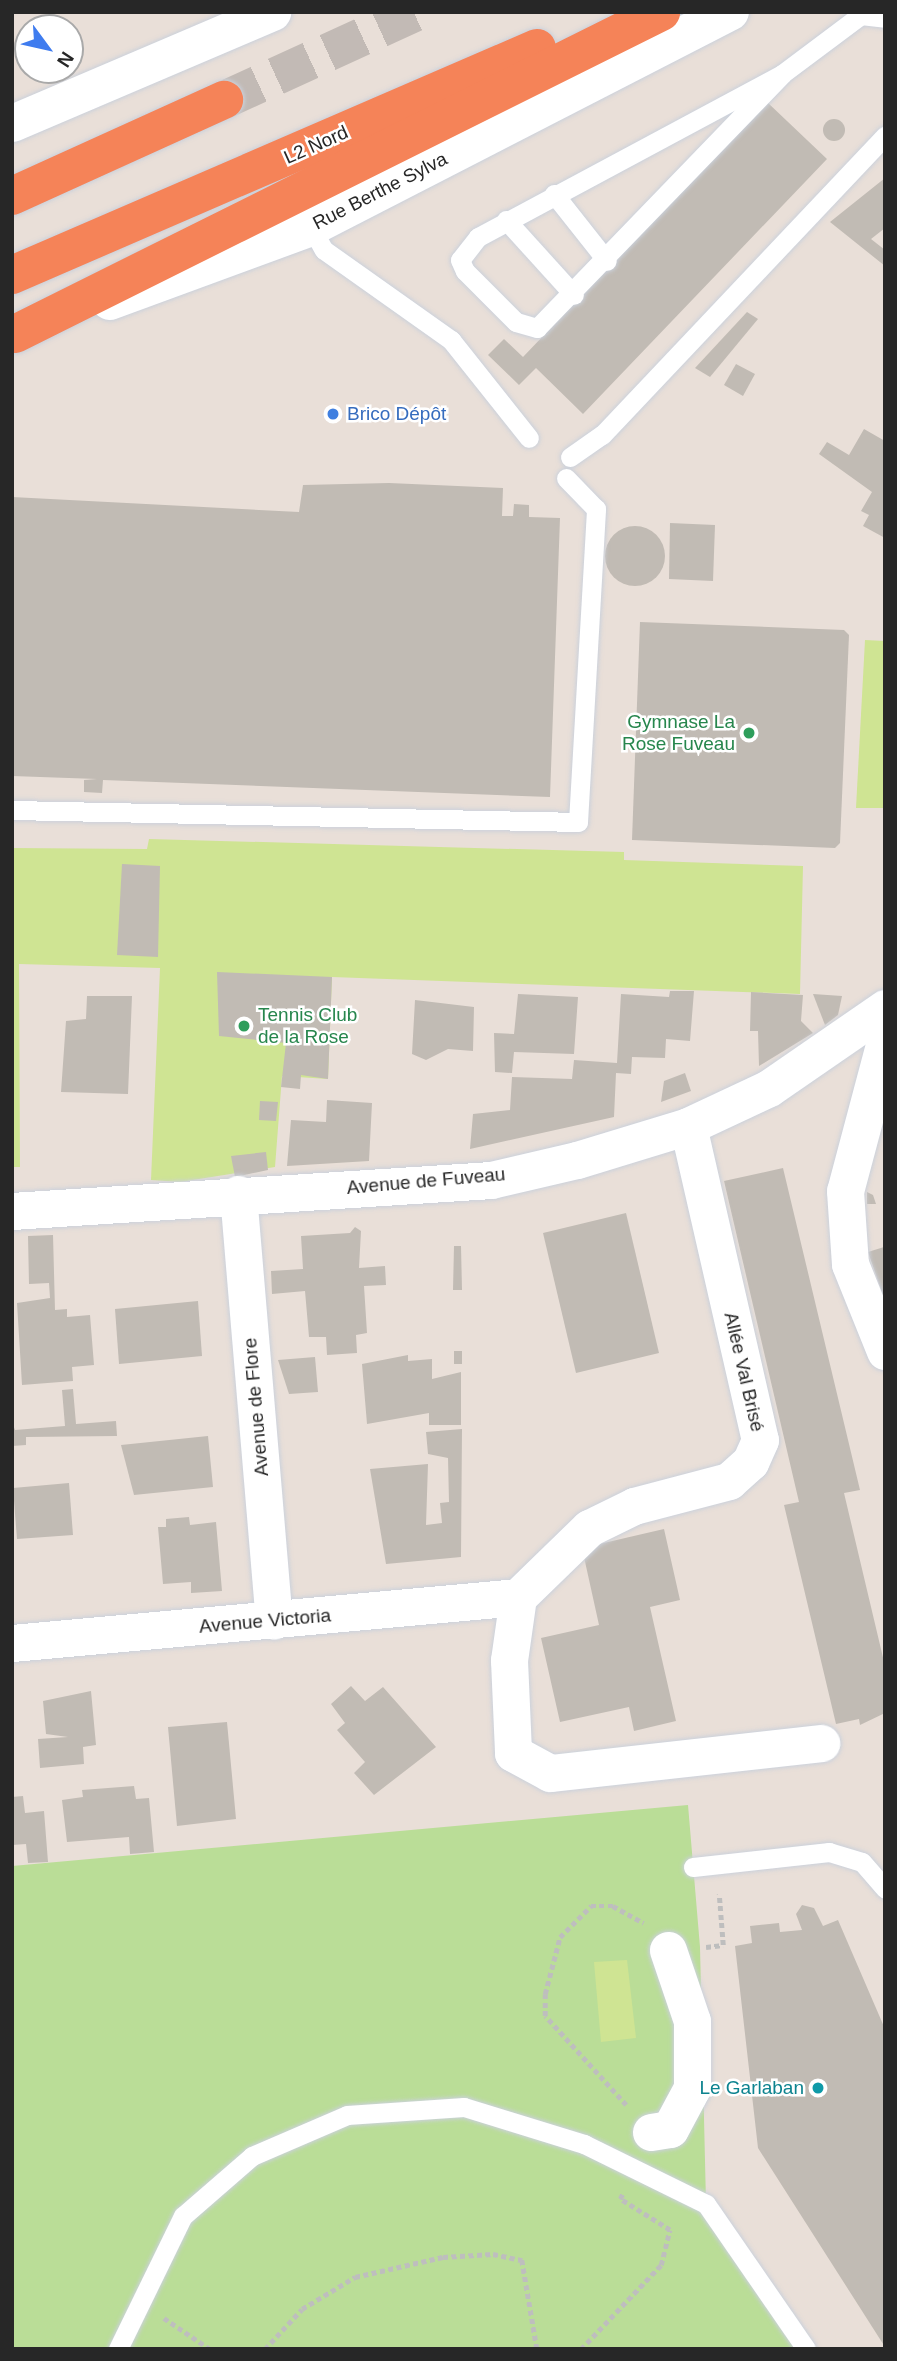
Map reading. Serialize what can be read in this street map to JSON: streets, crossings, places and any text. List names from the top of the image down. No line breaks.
{"streets":{"highway":["L2 Nord"],"street":["Rue Berthe Sylva","Avenue de Fuveau","Allée Val Brisé","Avenue de Flore","Avenue Victoria"]},"crossings":[["Avenue de Fuveau","Allée Val Brisé"],["Avenue de Fuveau","Avenue de Flore"],["Allée Val Brisé","Avenue Victoria"],["Avenue de Flore","Avenue Victoria"]],"places":["Brico Dépôt","Gymnase La Rose Fuveau","Tennis Club de la Rose","Le Garlaban"],"north":"bottom right"}
